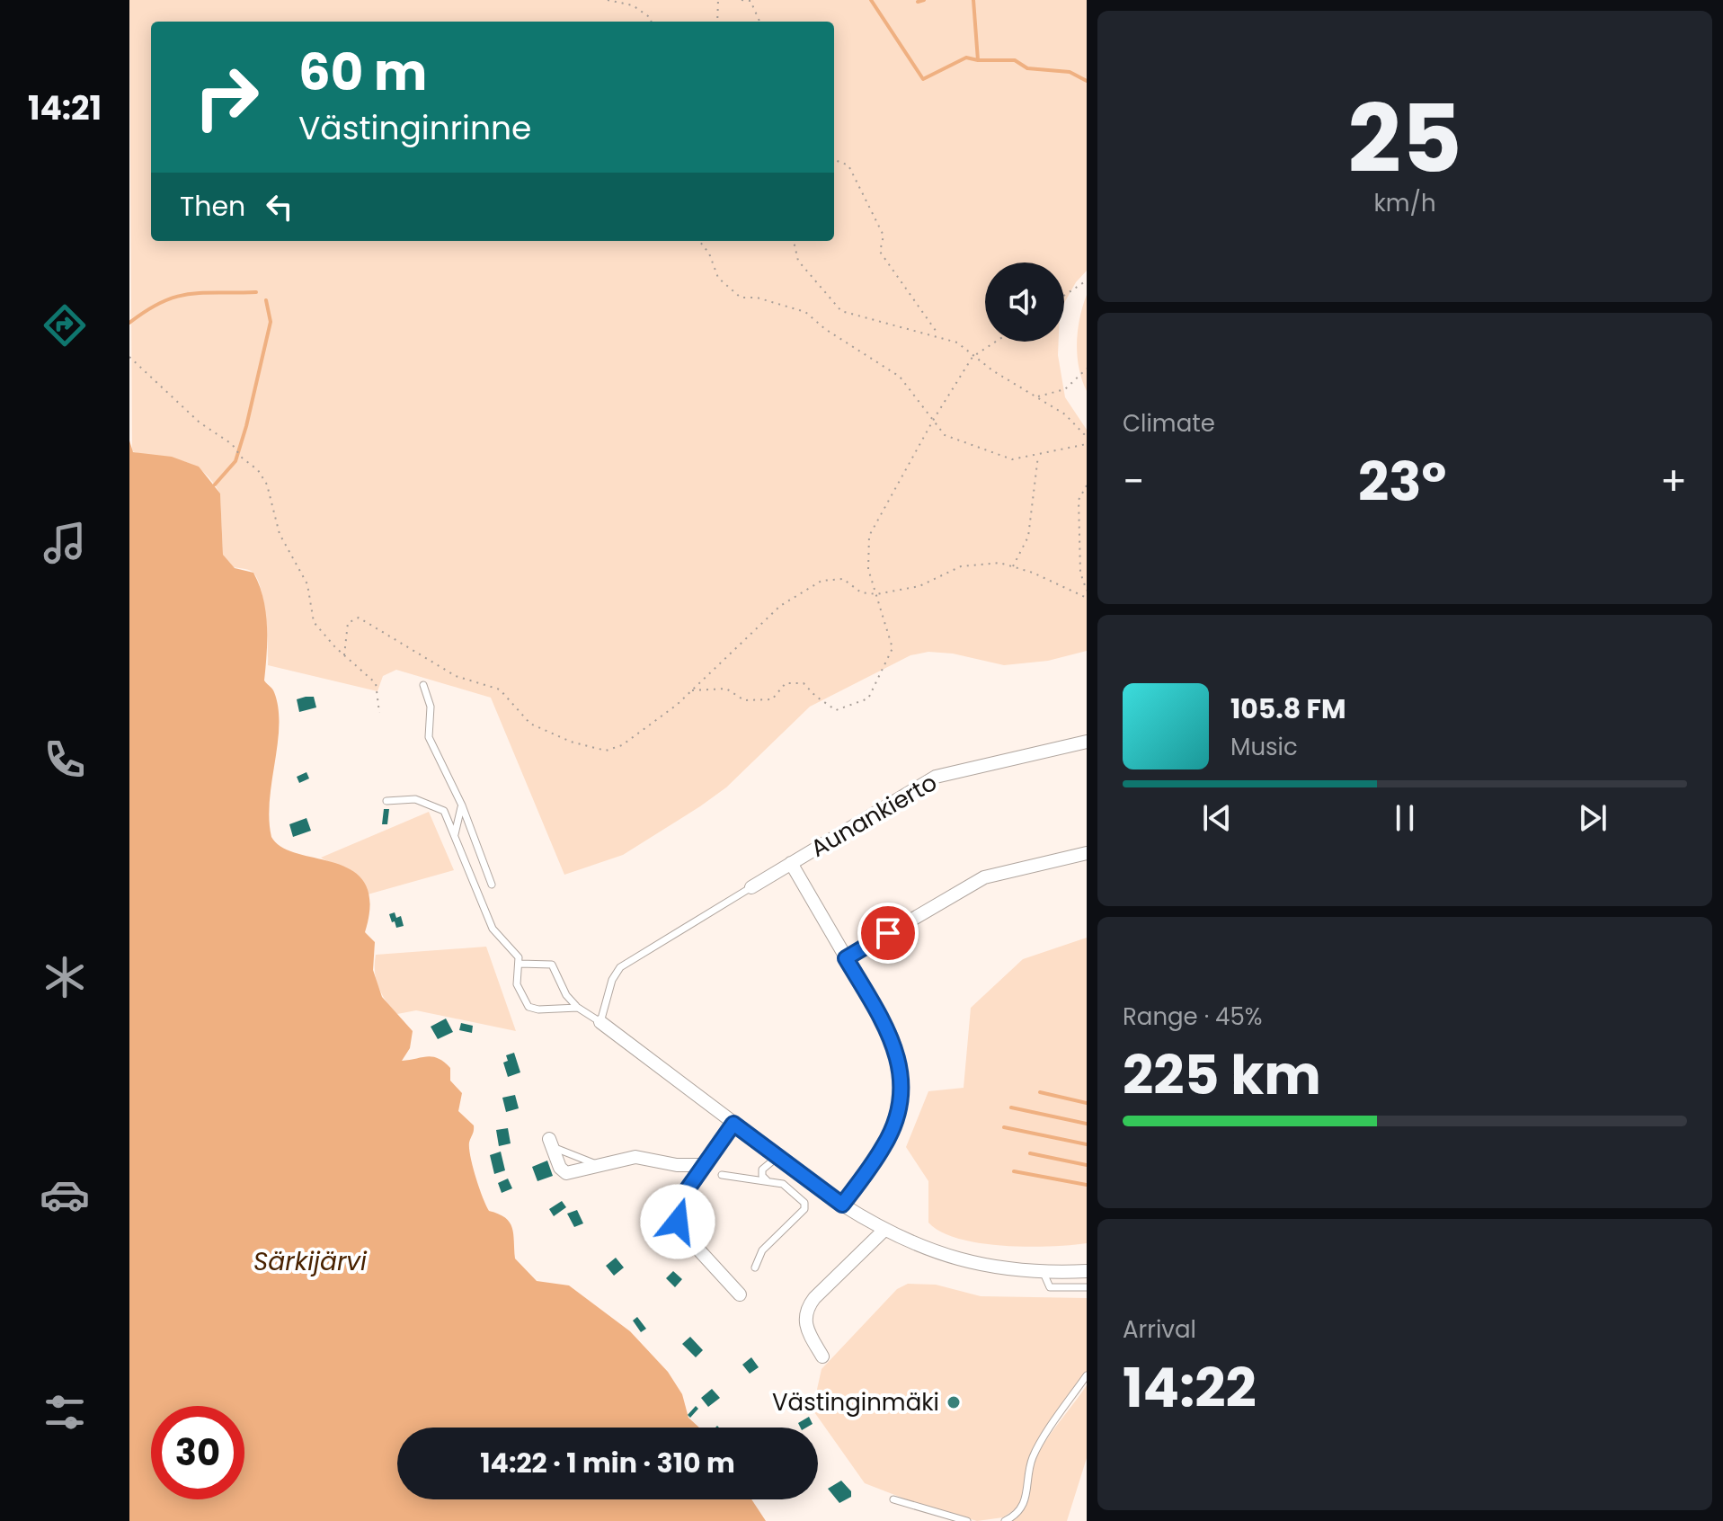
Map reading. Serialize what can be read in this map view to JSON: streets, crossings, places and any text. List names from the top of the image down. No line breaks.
{"streets":{"street":["Aunankierto"]},"water":["Särkijärvi"],"places":["Västinginmäki"],"page":{"tabs":"14:21","tile":[["25","km/h"],"Climate",["Range · 45%","225 km"],["Arrival","14:22"]],"turn":["60 m","Västinginrinne"],"then":"Then","heat":["−","23°","+"],"song":["105.8 FM","Music"],"limit":"30","trip":"14:22 · 1 min · 310 m"}}
